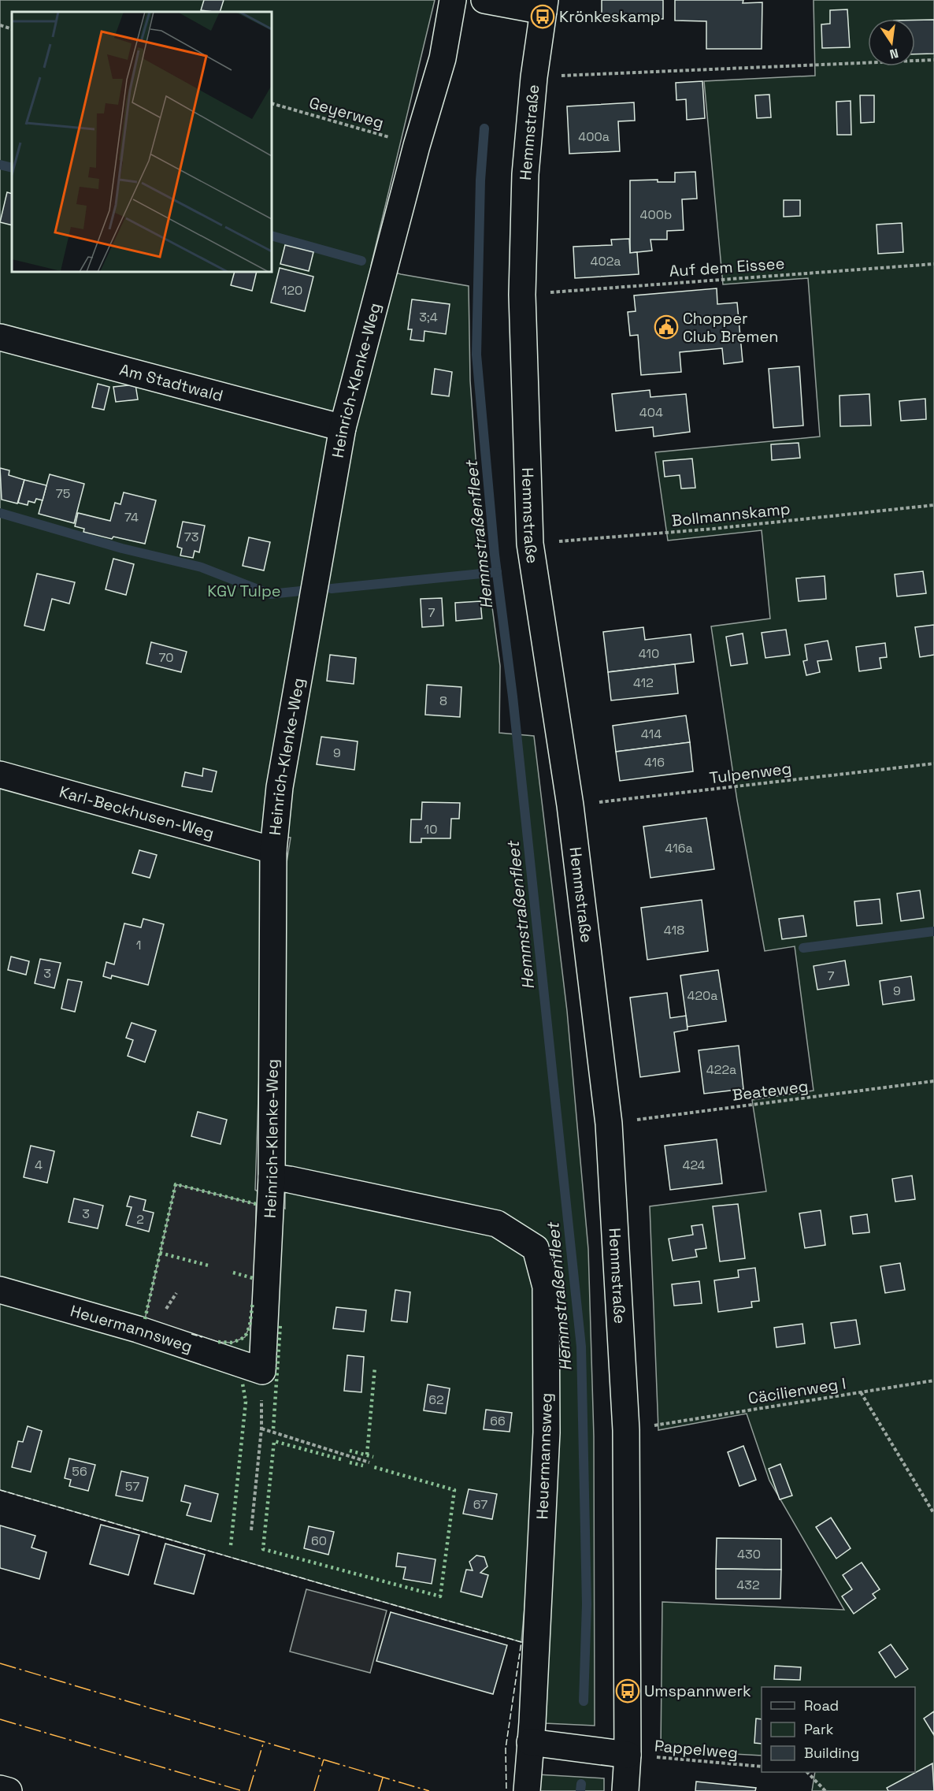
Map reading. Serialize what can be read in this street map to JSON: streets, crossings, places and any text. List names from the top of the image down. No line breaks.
{"streets":{"street":["Hemmstraße","Heinrich-Klenke-Weg","Am Stadtwald","Karl-Beckhusen-Weg","Heuermannsweg"],"path":["Geyerweg","Auf dem Eissee","Bollmannskamp","Tulpenweg","Beateweg","Cäcilienweg I","Pappelweg"]},"crossings":[["Geyerweg","Heinrich-Klenke-Weg"],["Hemmstraße","Auf dem Eissee"],["Hemmstraße","Bollmannskamp"],["Hemmstraße","Tulpenweg"],["Hemmstraße","Beateweg"],["Hemmstraße","Cäcilienweg I"],["Hemmstraße","Pappelweg"],["Heinrich-Klenke-Weg","Am Stadtwald"],["Heinrich-Klenke-Weg","Karl-Beckhusen-Weg"],["Heinrich-Klenke-Weg","Heuermannsweg"]],"water":["Hemmstraßenfleet"],"parks":["KGV Tulpe"],"places":{"bus stop":["Krönkeskamp","Umspannwerk"],"public building":["Chopper Club Bremen"]},"house_numbers":["400a","400b","402a","120","3;4","404","75","74","73","7","410","70","412","8","414","9","416","10","416a","418","1","3","7","9","420a","422a","4","424","3","2","62","66","56","57","67","60","430","432"],"legend":["Road","Park","Building"],"north":"bottom"}
